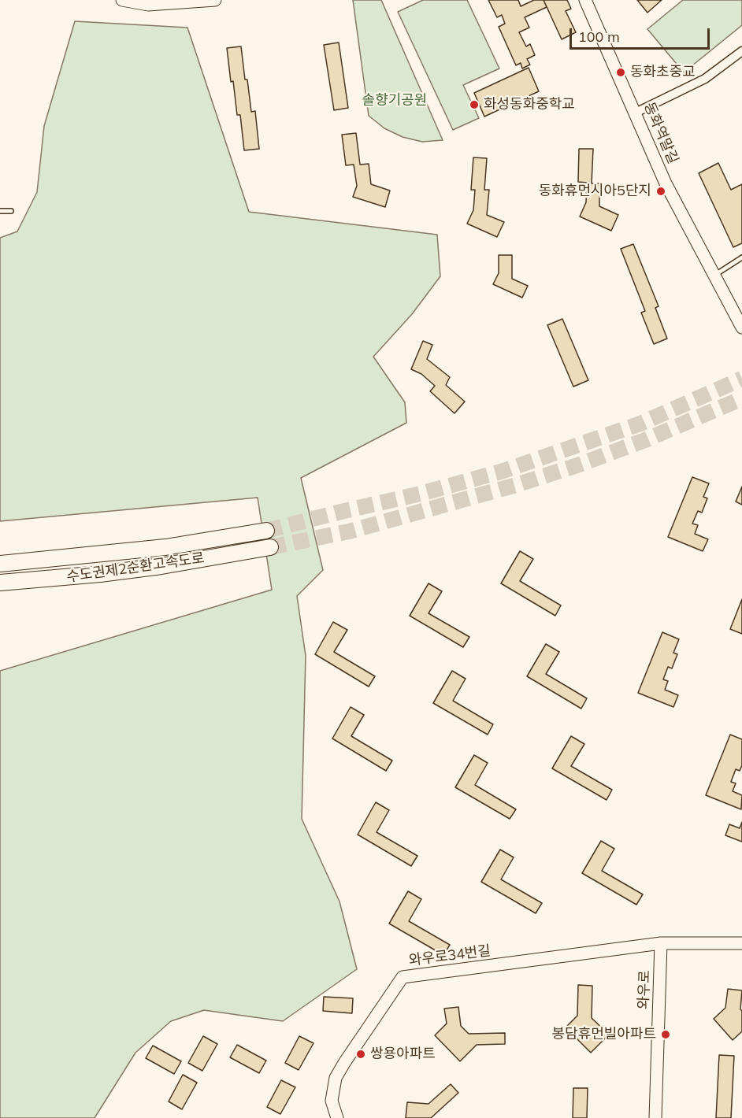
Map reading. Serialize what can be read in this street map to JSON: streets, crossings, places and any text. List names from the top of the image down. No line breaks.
{"streets":{"highway":["수도권제2순환고속도로"],"street":["동화역말길","와우로34번길","와우로"]},"crossings":[["와우로34번길","와우로"]],"parks":["솔향기공원"],"places":["동화초중교","화성동화중학교","동화휴먼시아5단지","봉담휴먼빌아파트","쌍용아파트"],"scale_bar":"100 m"}
